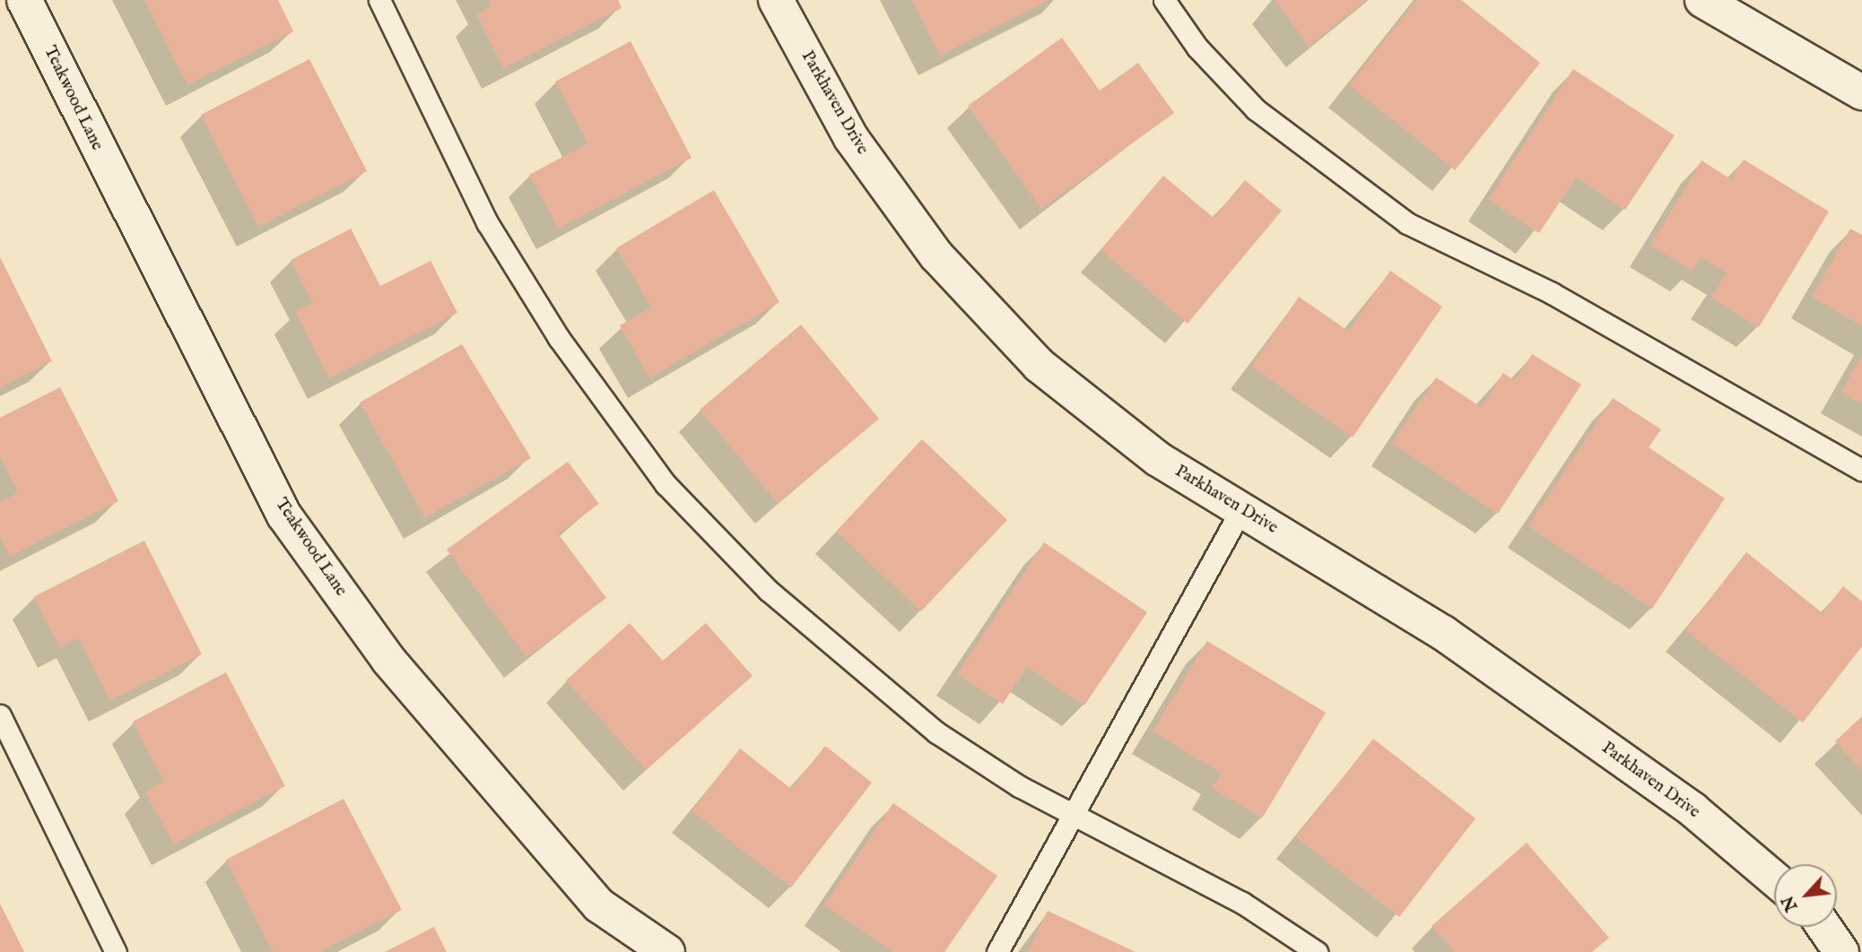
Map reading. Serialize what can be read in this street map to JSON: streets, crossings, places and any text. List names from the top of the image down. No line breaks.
{"streets":{"street":["Teakwood Lane","Parkhaven Drive"]},"north":"bottom left"}
